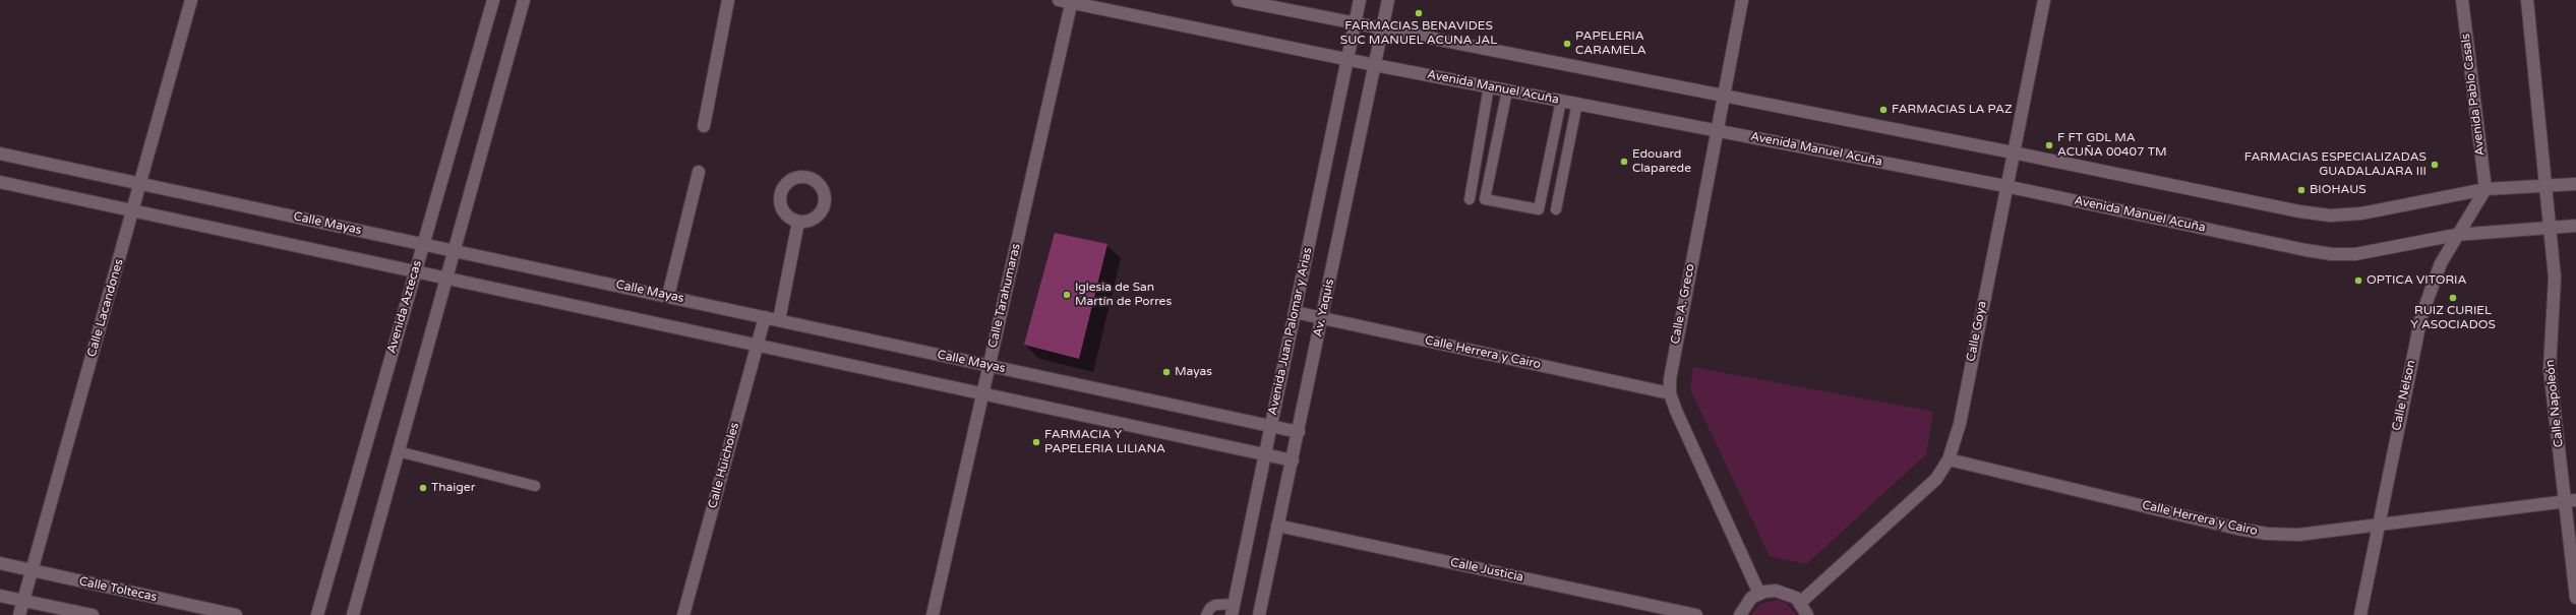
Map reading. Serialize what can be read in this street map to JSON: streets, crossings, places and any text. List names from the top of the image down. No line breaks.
{"streets":{"street":["Avenida Manuel Acuña","Avenida Pablo Casals","Calle Mayas","Calle Tarahumaras","Calle A. Greco","Avenida Aztecas","Calle Lacandones","Av. Yaquis","Avenida Juan Palomar y Arias","Calle Goya","Calle Herrera y Cairo","Calle Nelson","Calle Napoleón","Calle Huicholes","Calle Justicia","Calle Toltecas"]},"crossings":[["Avenida Manuel Acuña","Calle Tarahumaras"],["Avenida Manuel Acuña","Calle A. Greco"],["Avenida Manuel Acuña","Av. Yaquis"],["Avenida Manuel Acuña","Avenida Juan Palomar y Arias"],["Avenida Manuel Acuña","Calle Goya"],["Avenida Manuel Acuña","Calle Nelson"],["Avenida Manuel Acuña","Calle Napoleón"],["Avenida Pablo Casals","Calle Nelson"],["Calle Mayas","Calle Tarahumaras"],["Calle Mayas","Avenida Aztecas"],["Calle Mayas","Calle Lacandones"],["Calle Mayas","Av. Yaquis"],["Calle Mayas","Avenida Juan Palomar y Arias"],["Calle Mayas","Calle Huicholes"],["Calle A. Greco","Calle Herrera y Cairo"],["Calle Lacandones","Calle Toltecas"],["Av. Yaquis","Calle Herrera y Cairo"],["Av. Yaquis","Calle Justicia"],["Avenida Juan Palomar y Arias","Calle Herrera y Cairo"],["Calle Goya","Calle Herrera y Cairo"],["Calle Herrera y Cairo","Calle Nelson"],["Calle Herrera y Cairo","Calle Napoleón"]],"places":["FARMACIAS BENAVIDES SUC MANUEL ACUNA JAL","PAPELERIA CARAMELA","FARMACIAS LA PAZ","F FT GDL MA ACUÑA 00407 TM","Edouard Claparede","FARMACIAS ESPECIALIZADAS GUADALAJARA III","BIOHAUS","OPTICA VITORIA","Iglesia de San Martín de Porres","RUIZ CURIEL Y ASOCIADOS","Mayas","FARMACIA Y PAPELERIA LILIANA","Thaiger"]}
